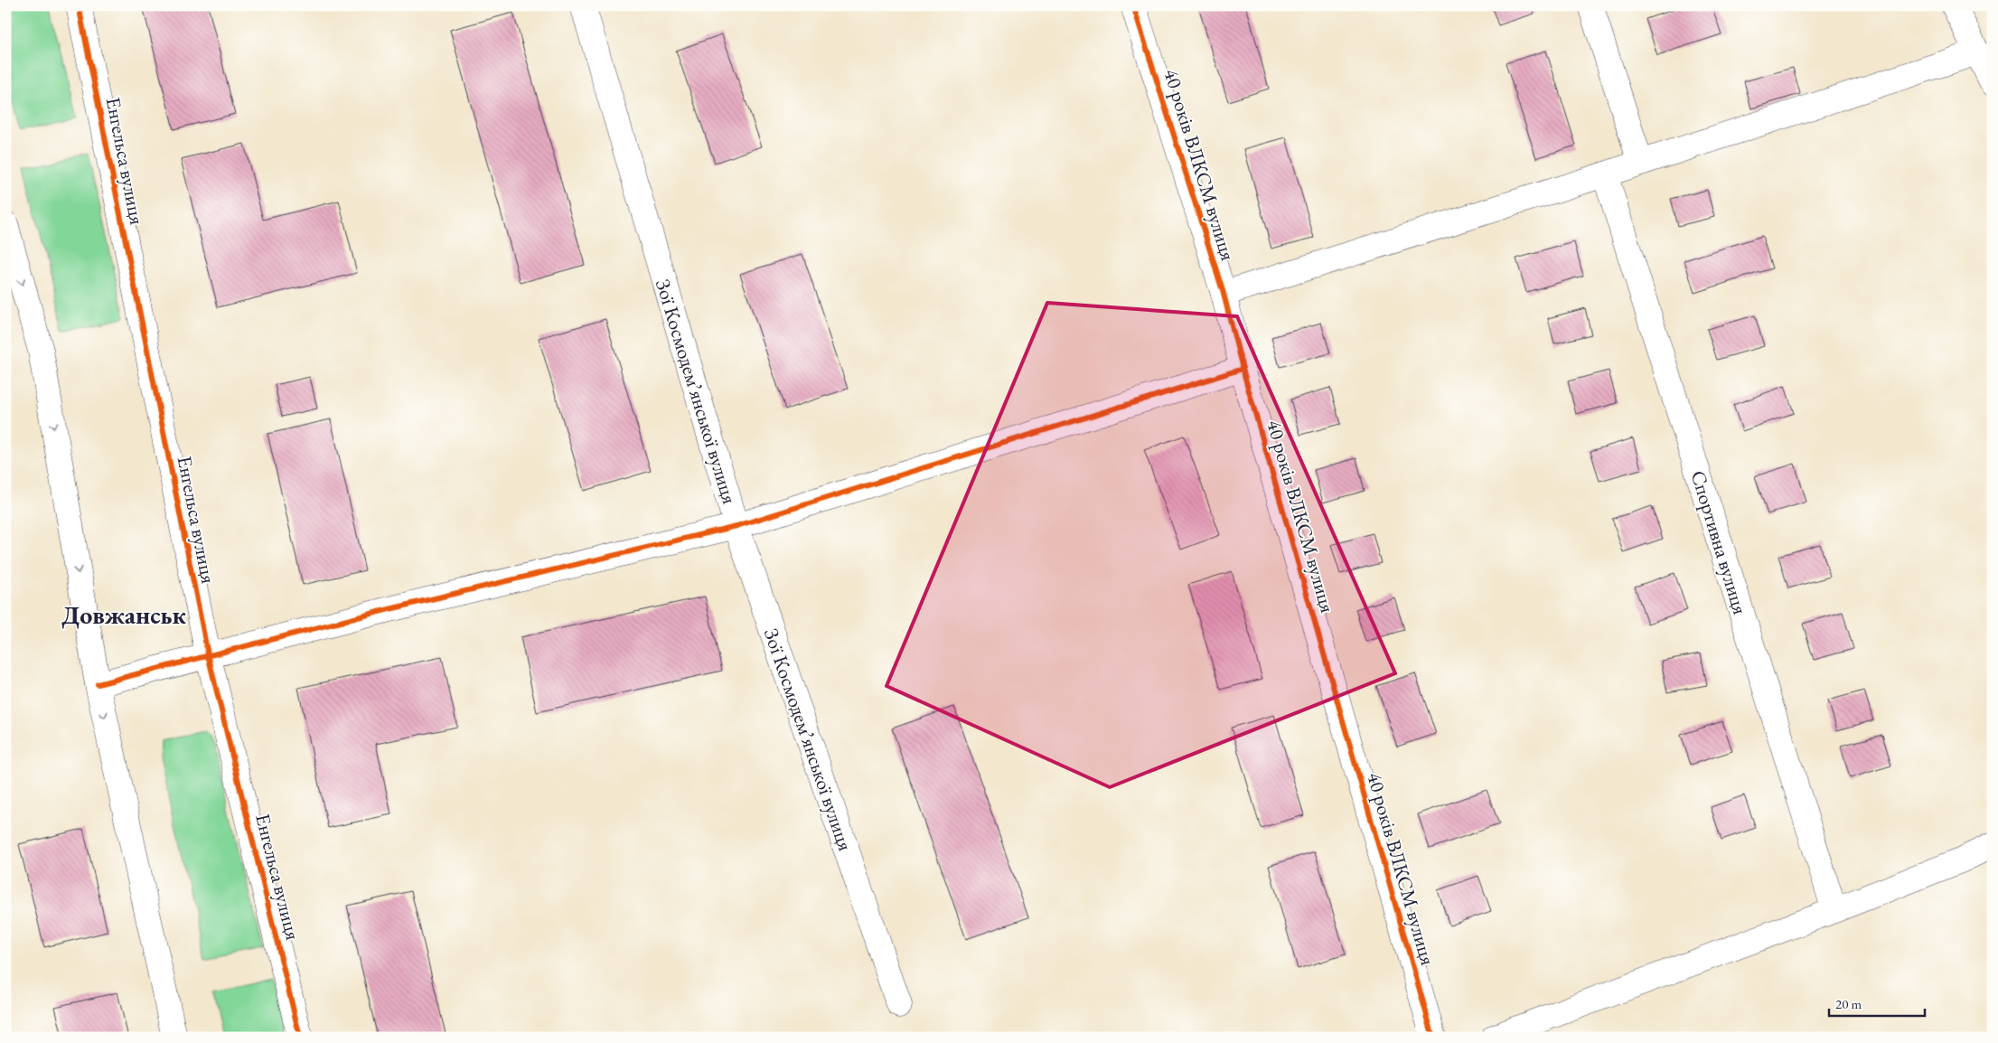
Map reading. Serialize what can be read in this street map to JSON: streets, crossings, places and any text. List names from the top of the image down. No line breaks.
{"streets":{"street":["Енгельса вулиця","40 років ВЛКСМ вулиця","Зої Космодем’янської вулиця","Спортивна вулиця"]},"districts":["Довжанськ"],"scale_bar":"20 m"}
